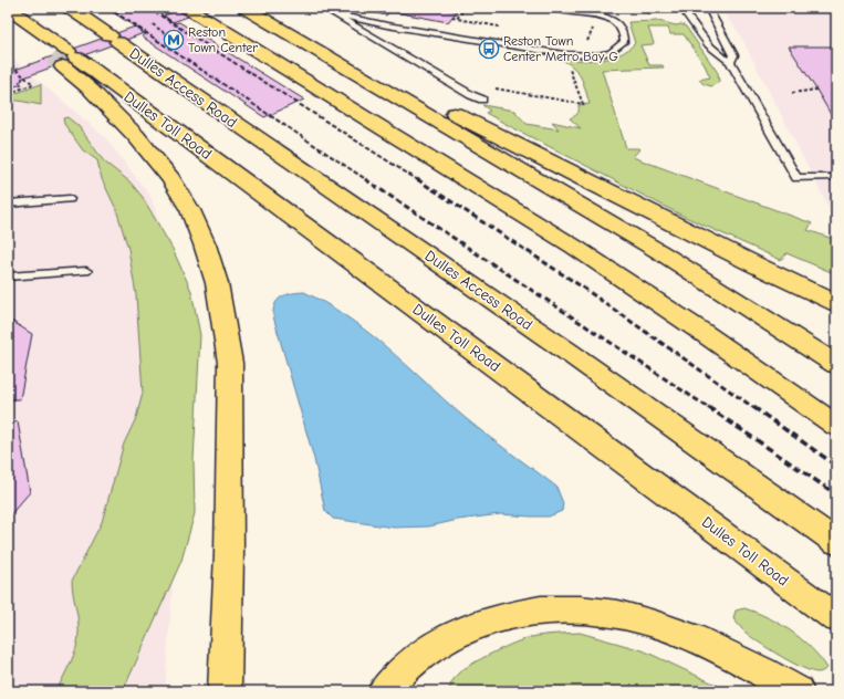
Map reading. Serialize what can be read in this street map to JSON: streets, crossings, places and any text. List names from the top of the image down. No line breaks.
{"streets":{"highway":["Dulles Access Road","Dulles Toll Road"]},"places":{"metro station":["Reston Town Center"],"bus stop":["Reston Town Center Metro Bay G"]}}
